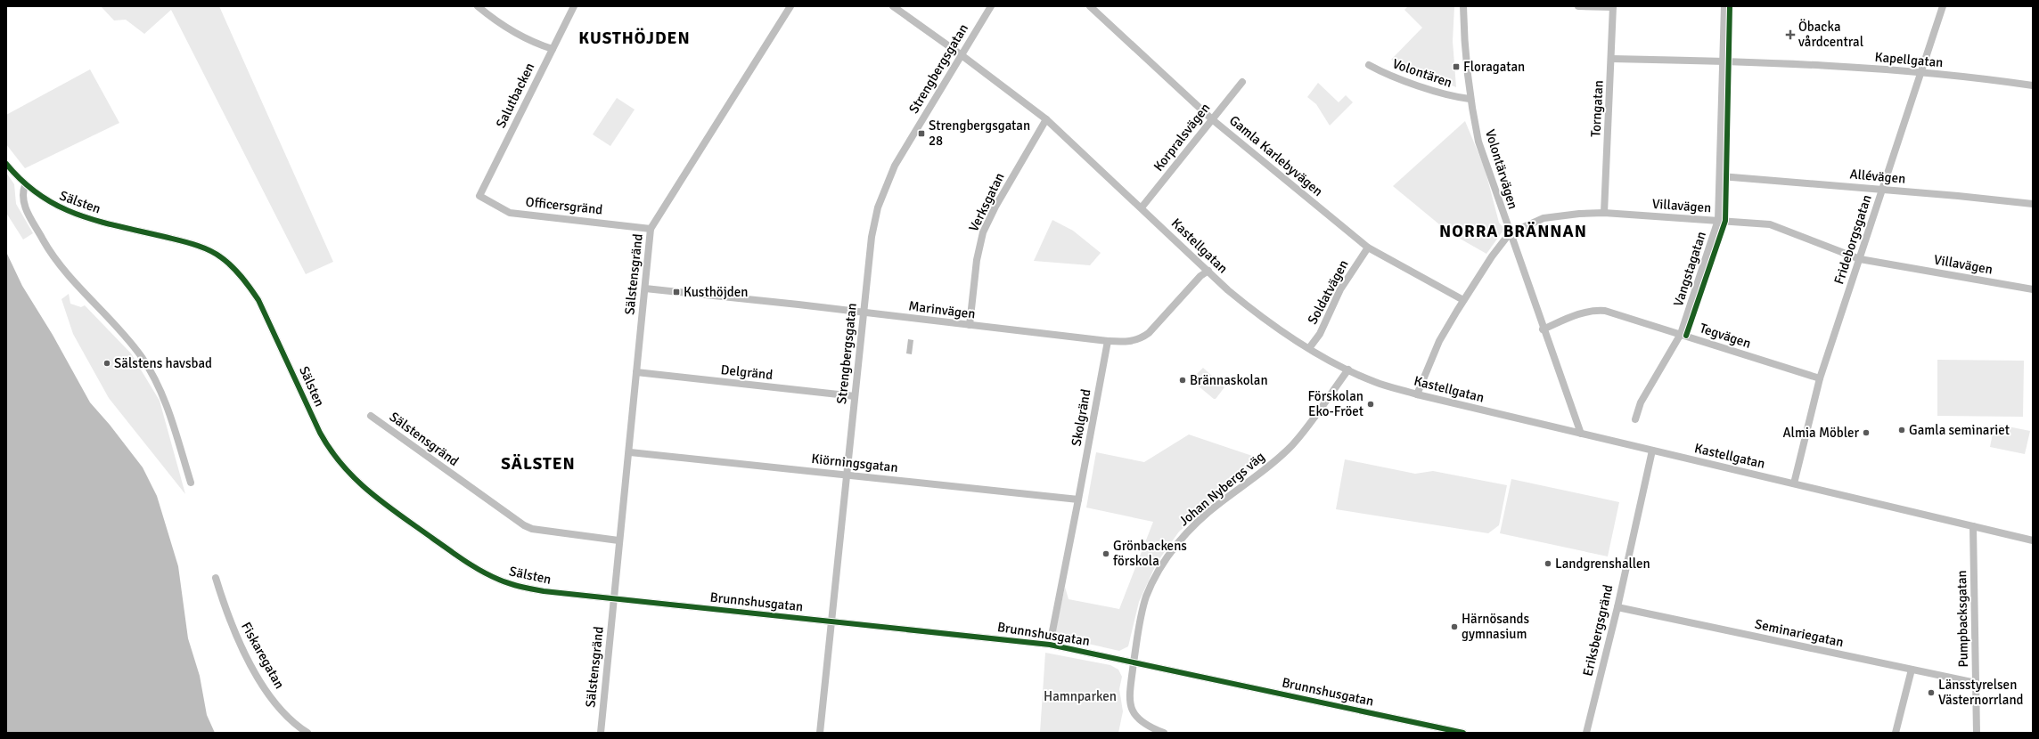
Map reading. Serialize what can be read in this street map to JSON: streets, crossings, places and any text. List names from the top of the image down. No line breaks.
{"streets":{"street":["Kapellgatan","Strengbergsgatan","Volontären","Salutbacken","Torngatan","Korpralsvägen","Gamla Karlebyvägen","Volontärvägen","Allévägen","Sälsten","Verksgatan","Officersgränd","Villavägen","Frideborgsgatan","Kastellgatan","Vangstagatan","Sälstensgränd","Soldatvägen","Marinvägen","Tegvägen","Delgränd","Skolgränd","Kiörningsgatan","Johan Nybergs väg","Brunnshusgatan","Pumpbacksgatan","Eriksbergsgränd","Seminariegatan","Fiskaregatan"]},"crossings":[["Kapellgatan","Torngatan"],["Kapellgatan","Frideborgsgatan"],["Kapellgatan","Vangstagatan"],["Strengbergsgatan","Kastellgatan"],["Strengbergsgatan","Marinvägen"],["Strengbergsgatan","Delgränd"],["Strengbergsgatan","Kiörningsgatan"],["Strengbergsgatan","Brunnshusgatan"],["Volontären","Volontärvägen"],["Salutbacken","Officersgränd"],["Torngatan","Villavägen"],["Korpralsvägen","Gamla Karlebyvägen"],["Korpralsvägen","Kastellgatan"],["Gamla Karlebyvägen","Villavägen"],["Gamla Karlebyvägen","Soldatvägen"],["Volontärvägen","Villavägen"],["Volontärvägen","Kastellgatan"],["Volontärvägen","Tegvägen"],["Allévägen","Frideborgsgatan"],["Allévägen","Vangstagatan"],["Sälsten","Sälstensgränd"],["Sälsten","Brunnshusgatan"],["Verksgatan","Kastellgatan"],["Verksgatan","Marinvägen"],["Officersgränd","Sälstensgränd"],["Villavägen","Frideborgsgatan"],["Villavägen","Kastellgatan"],["Villavägen","Vangstagatan"],["Frideborgsgatan","Kastellgatan"],["Frideborgsgatan","Tegvägen"],["Kastellgatan","Soldatvägen"],["Kastellgatan","Marinvägen"],["Kastellgatan","Johan Nybergs väg"],["Kastellgatan","Pumpbacksgatan"],["Kastellgatan","Eriksbergsgränd"],["Vangstagatan","Tegvägen"],["Sälstensgränd","Marinvägen"],["Sälstensgränd","Delgränd"],["Sälstensgränd","Kiörningsgatan"],["Sälstensgränd","Brunnshusgatan"],["Marinvägen","Skolgränd"],["Skolgränd","Kiörningsgatan"],["Skolgränd","Brunnshusgatan"],["Johan Nybergs väg","Brunnshusgatan"],["Pumpbacksgatan","Seminariegatan"],["Eriksbergsgränd","Seminariegatan"]],"districts":["KUSTHÖJDEN","NORRA BRÄNNAN","SÄLSTEN"],"parks":["Hamnparken"],"places":{"health":["Öbacka vårdcentral"],"transit":["Floragatan","Strengbergsgatan 28","Kusthöjden"],"other":["Sälstens havsbad","Brännaskolan","Förskolan Eko-Fröet","Gamla seminariet","Almia Möbler","Grönbackens förskola","Landgrenshallen","Härnösands gymnasium","Länsstyrelsen Västernorrland"]}}
